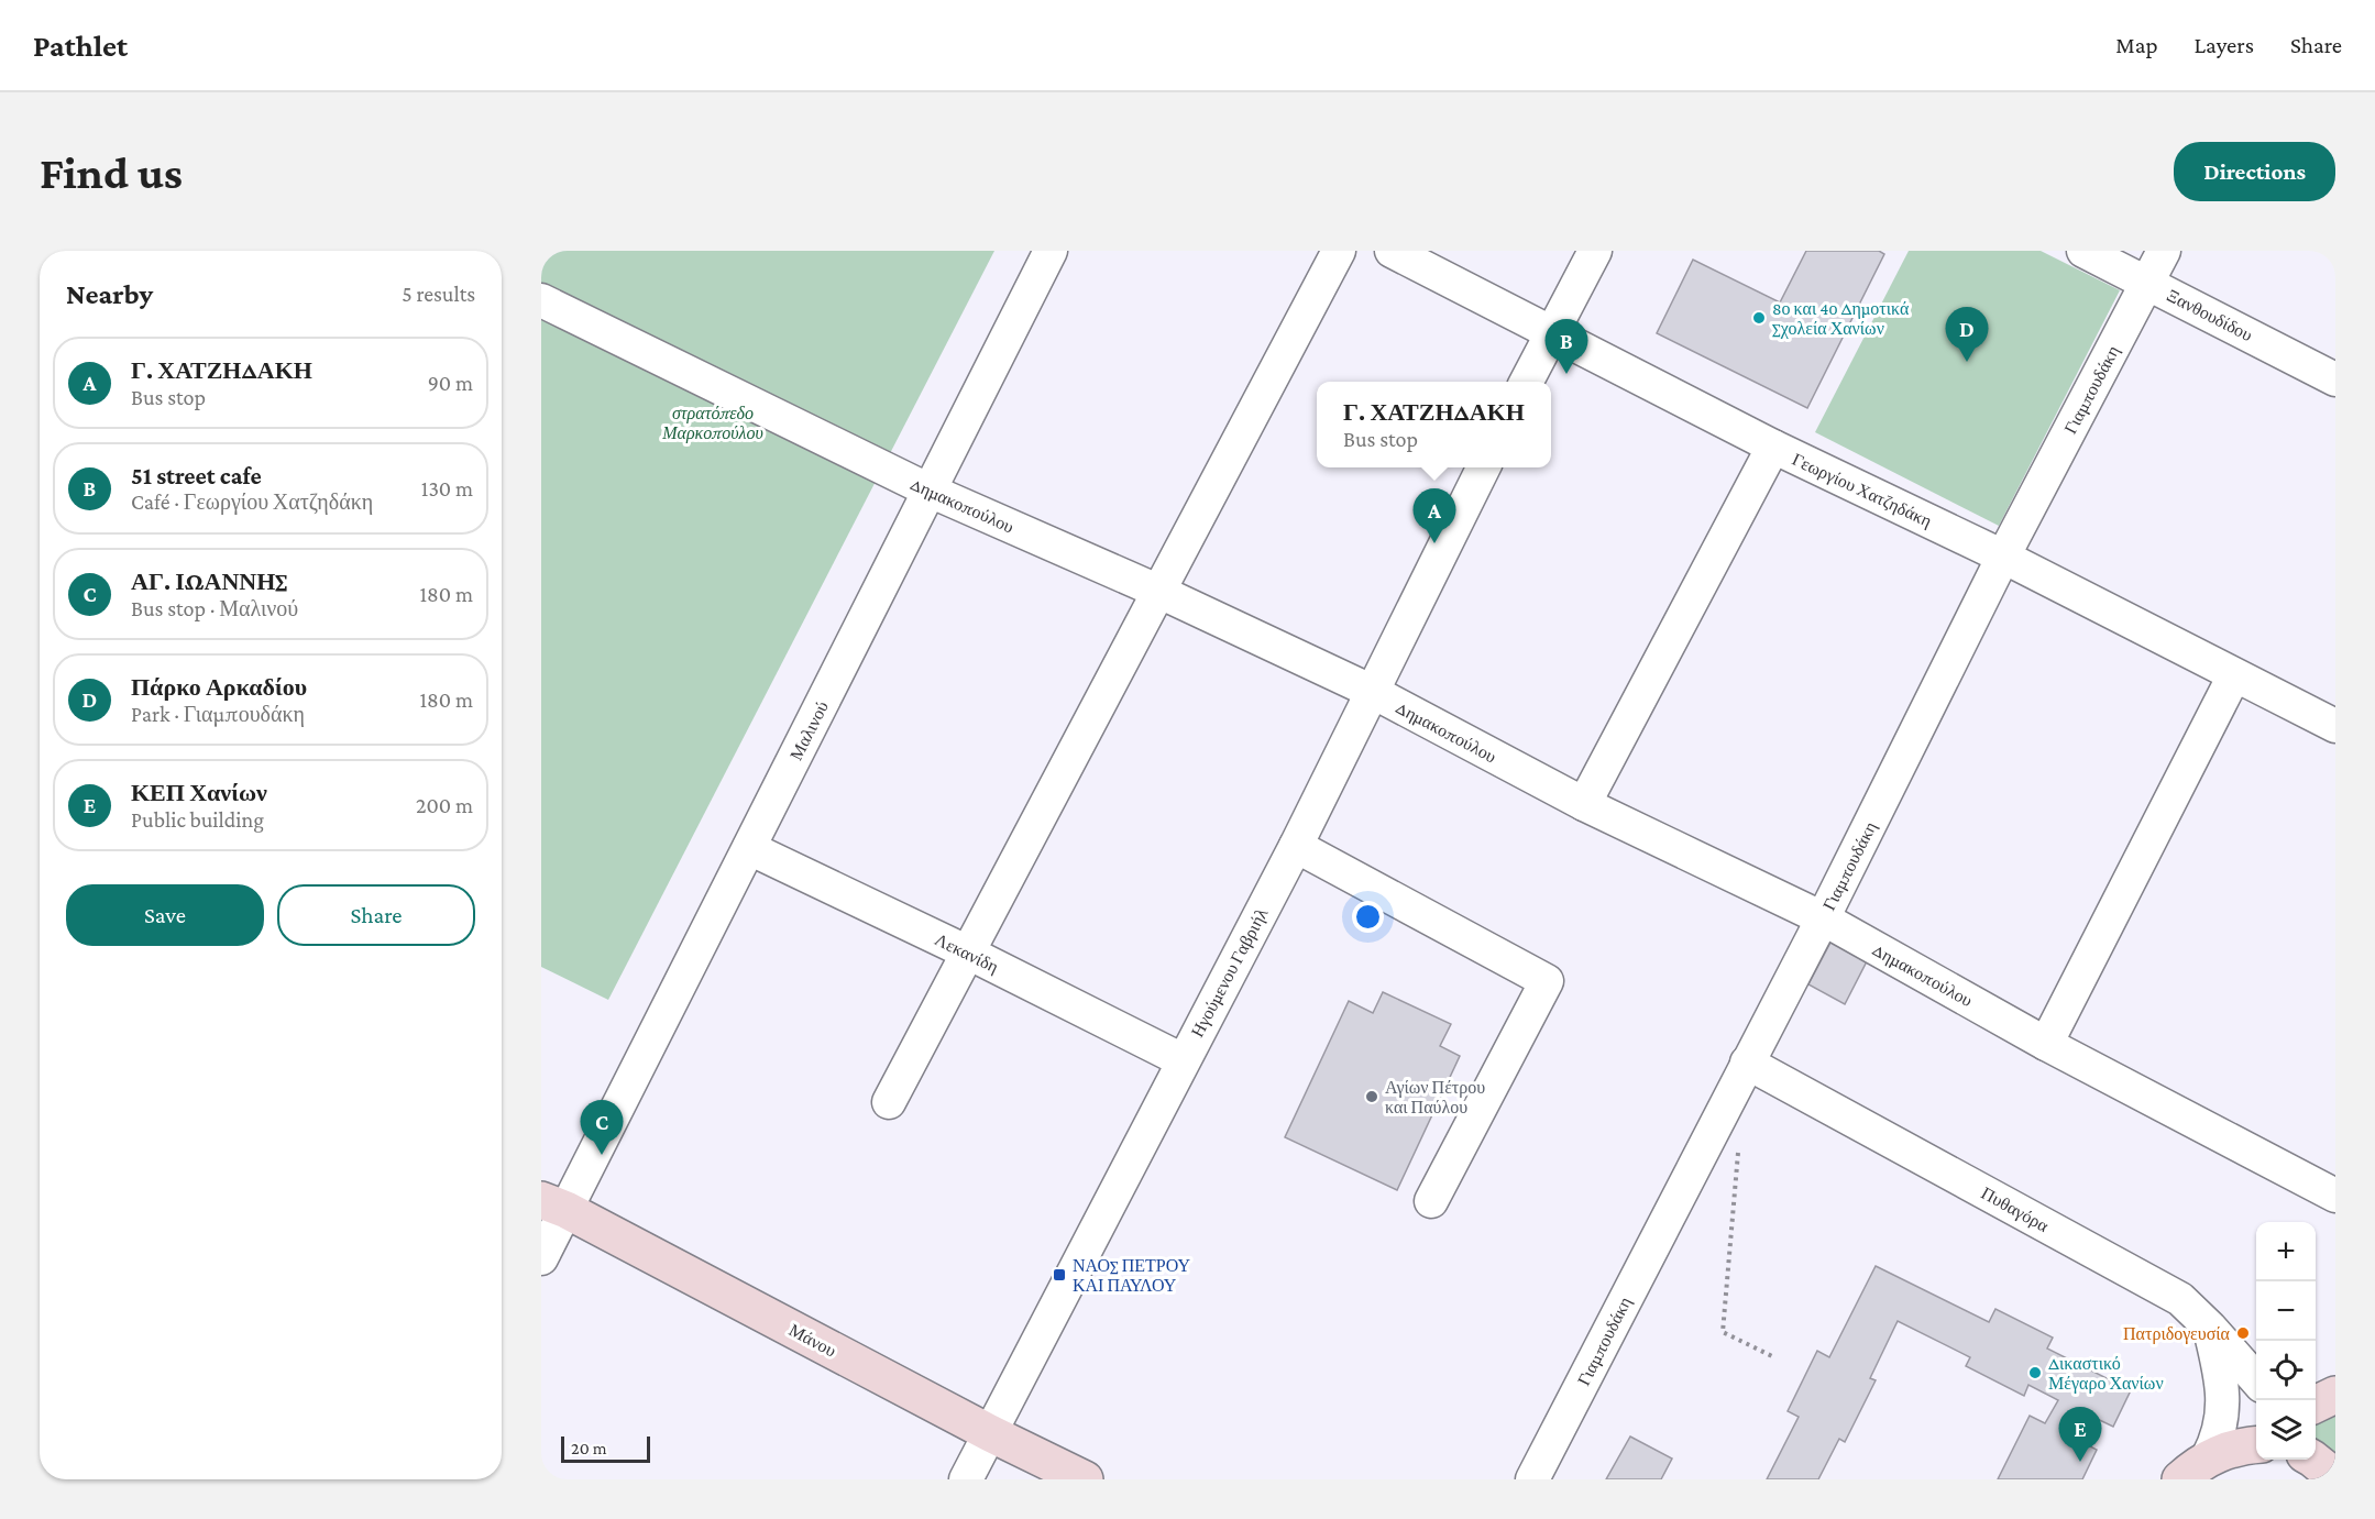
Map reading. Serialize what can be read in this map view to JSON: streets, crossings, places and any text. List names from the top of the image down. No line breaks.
{"streets":{"street":["Ξανθουδίδου","Γιαμπουδάκη","Γεωργίου Χατζηδάκη","Δημακοπούλου","Μαλινού","Λεκανίδη","Ηγούμενου Γαβριήλ","Πυθαγόρα","Μάνου"]},"crossings":[["Ξανθουδίδου","Γιαμπουδάκη"],["Γιαμπουδάκη","Γεωργίου Χατζηδάκη"],["Γιαμπουδάκη","Δημακοπούλου"],["Γιαμπουδάκη","Πυθαγόρα"],["Δημακοπούλου","Μαλινού"],["Δημακοπούλου","Ηγούμενου Γαβριήλ"],["Μαλινού","Λεκανίδη"],["Μαλινού","Μάνου"],["Λεκανίδη","Ηγούμενου Γαβριήλ"],["Ηγούμενου Γαβριήλ","Μάνου"]],"parks":["στρατόπεδο Μαρκοπούλου"],"places":{"other":["8ο και 4ο Δημοτικά Σχολεία Χανίων","Αγίων Πέτρου και Παύλου","Πατριδογευσία","Δικαστικό Μέγαρο Χανίων"],"transit":["ΝΑΟΣ ΠΕΤΡΟΥ ΚΑΙ ΠΑΥΛΟΥ"]},"scale_bar":"20 m","page":{"header":"Pathlet","nav":["Map","Layers","Share"],"buttons":["Directions",["Save","Share"]],"title":"Find us","heading":["Nearby","5 results"],"pins":["D","B","A","C","E"],"list":[{"mark":"A","name":"Γ. ΧΑΤΖΗΔΑΚΗ","note":"Bus stop","value":"90 m"},{"mark":"B","name":"51 street cafe","note":"Café · Γεωργίου Χατζηδάκη","value":"130 m"},{"mark":"C","name":"ΑΓ. ΙΩΑΝΝΗΣ","note":"Bus stop · Μαλινού","value":"180 m"},{"mark":"D","name":"Πάρκο Αρκαδίου","note":"Park · Γιαμπουδάκη","value":"180 m"},{"mark":"E","name":"ΚΕΠ Χανίων","note":"Public building","value":"200 m"}],"popup":["Γ. ΧΑΤΖΗΔΑΚΗ","Bus stop"],"map_buttons":["+","−"],"scale":"20 m"}}
